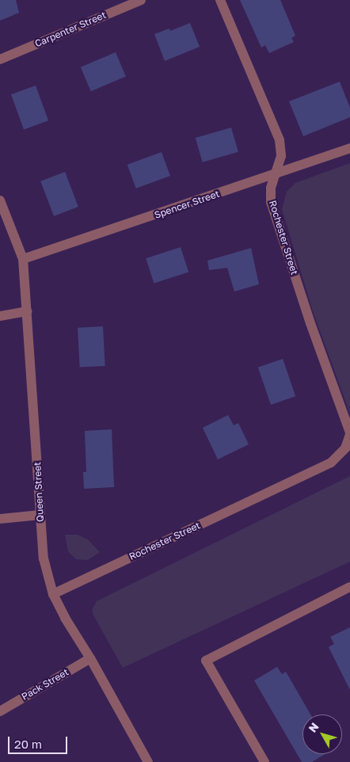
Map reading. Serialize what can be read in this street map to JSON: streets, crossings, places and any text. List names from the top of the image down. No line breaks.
{"streets":{"street":["Carpenter Street","Spencer Street","Rochester Street","Queen Street","Pack Street"]},"crossings":[["Spencer Street","Rochester Street"],["Spencer Street","Queen Street"],["Rochester Street","Queen Street"],["Queen Street","Pack Street"]],"scale_bar":"20 m","north":"top left"}
